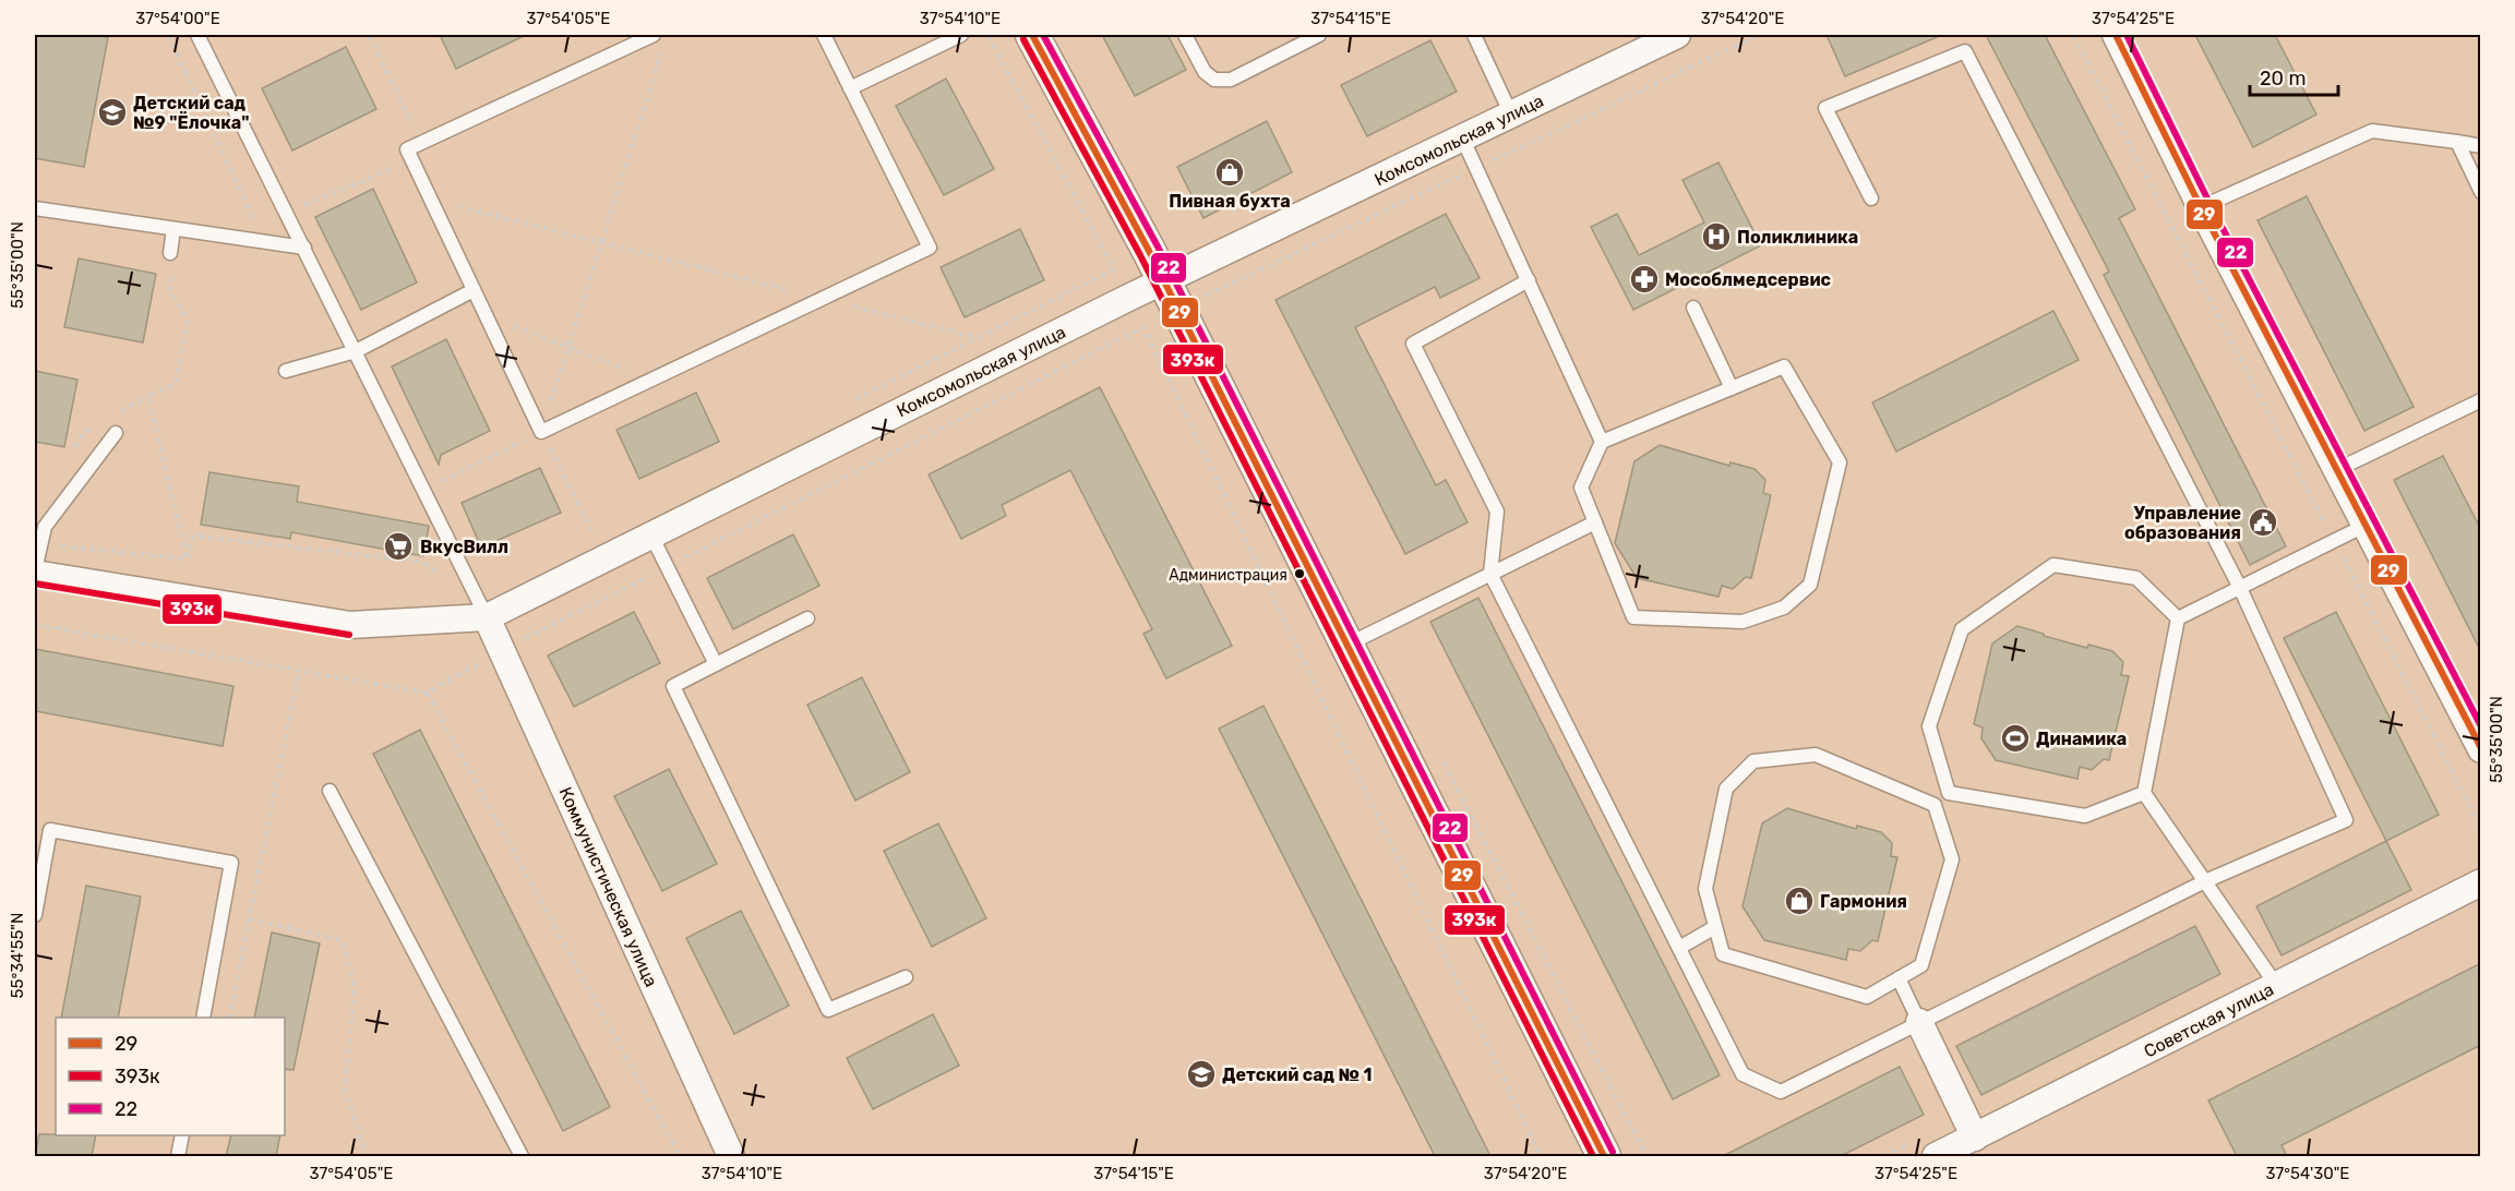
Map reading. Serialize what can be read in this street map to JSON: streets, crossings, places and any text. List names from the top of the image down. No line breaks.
{"streets":{"street":["Комсомольская улица","Коммунистическая улица","Советская улица"]},"crossings":[["Комсомольская улица","Коммунистическая улица"]],"places":{"school or university":["Детский сад №9 \"Ёлочка\"","Детский сад № 1"],"shop":["Пивная бухта","Гармония"],"hospital":["Поликлиника"],"pharmacy":["Мособлмедсервис"],"public building":["Управление образования"],"supermarket":["ВкусВилл"],"other":["Администрация"],"sports":["Динамика"]},"lines":["transit line 29","transit line 22","transit line 393к"],"legend":["29","393к","22"],"scale_bar":"20 m","coordinates":["37°54'00\"E","37°54'05\"E","37°54'10\"E","37°54'15\"E","37°54'20\"E","37°54'25\"E","55°35'00\"N","55°34'55\"N","37°54'30\"E"]}
